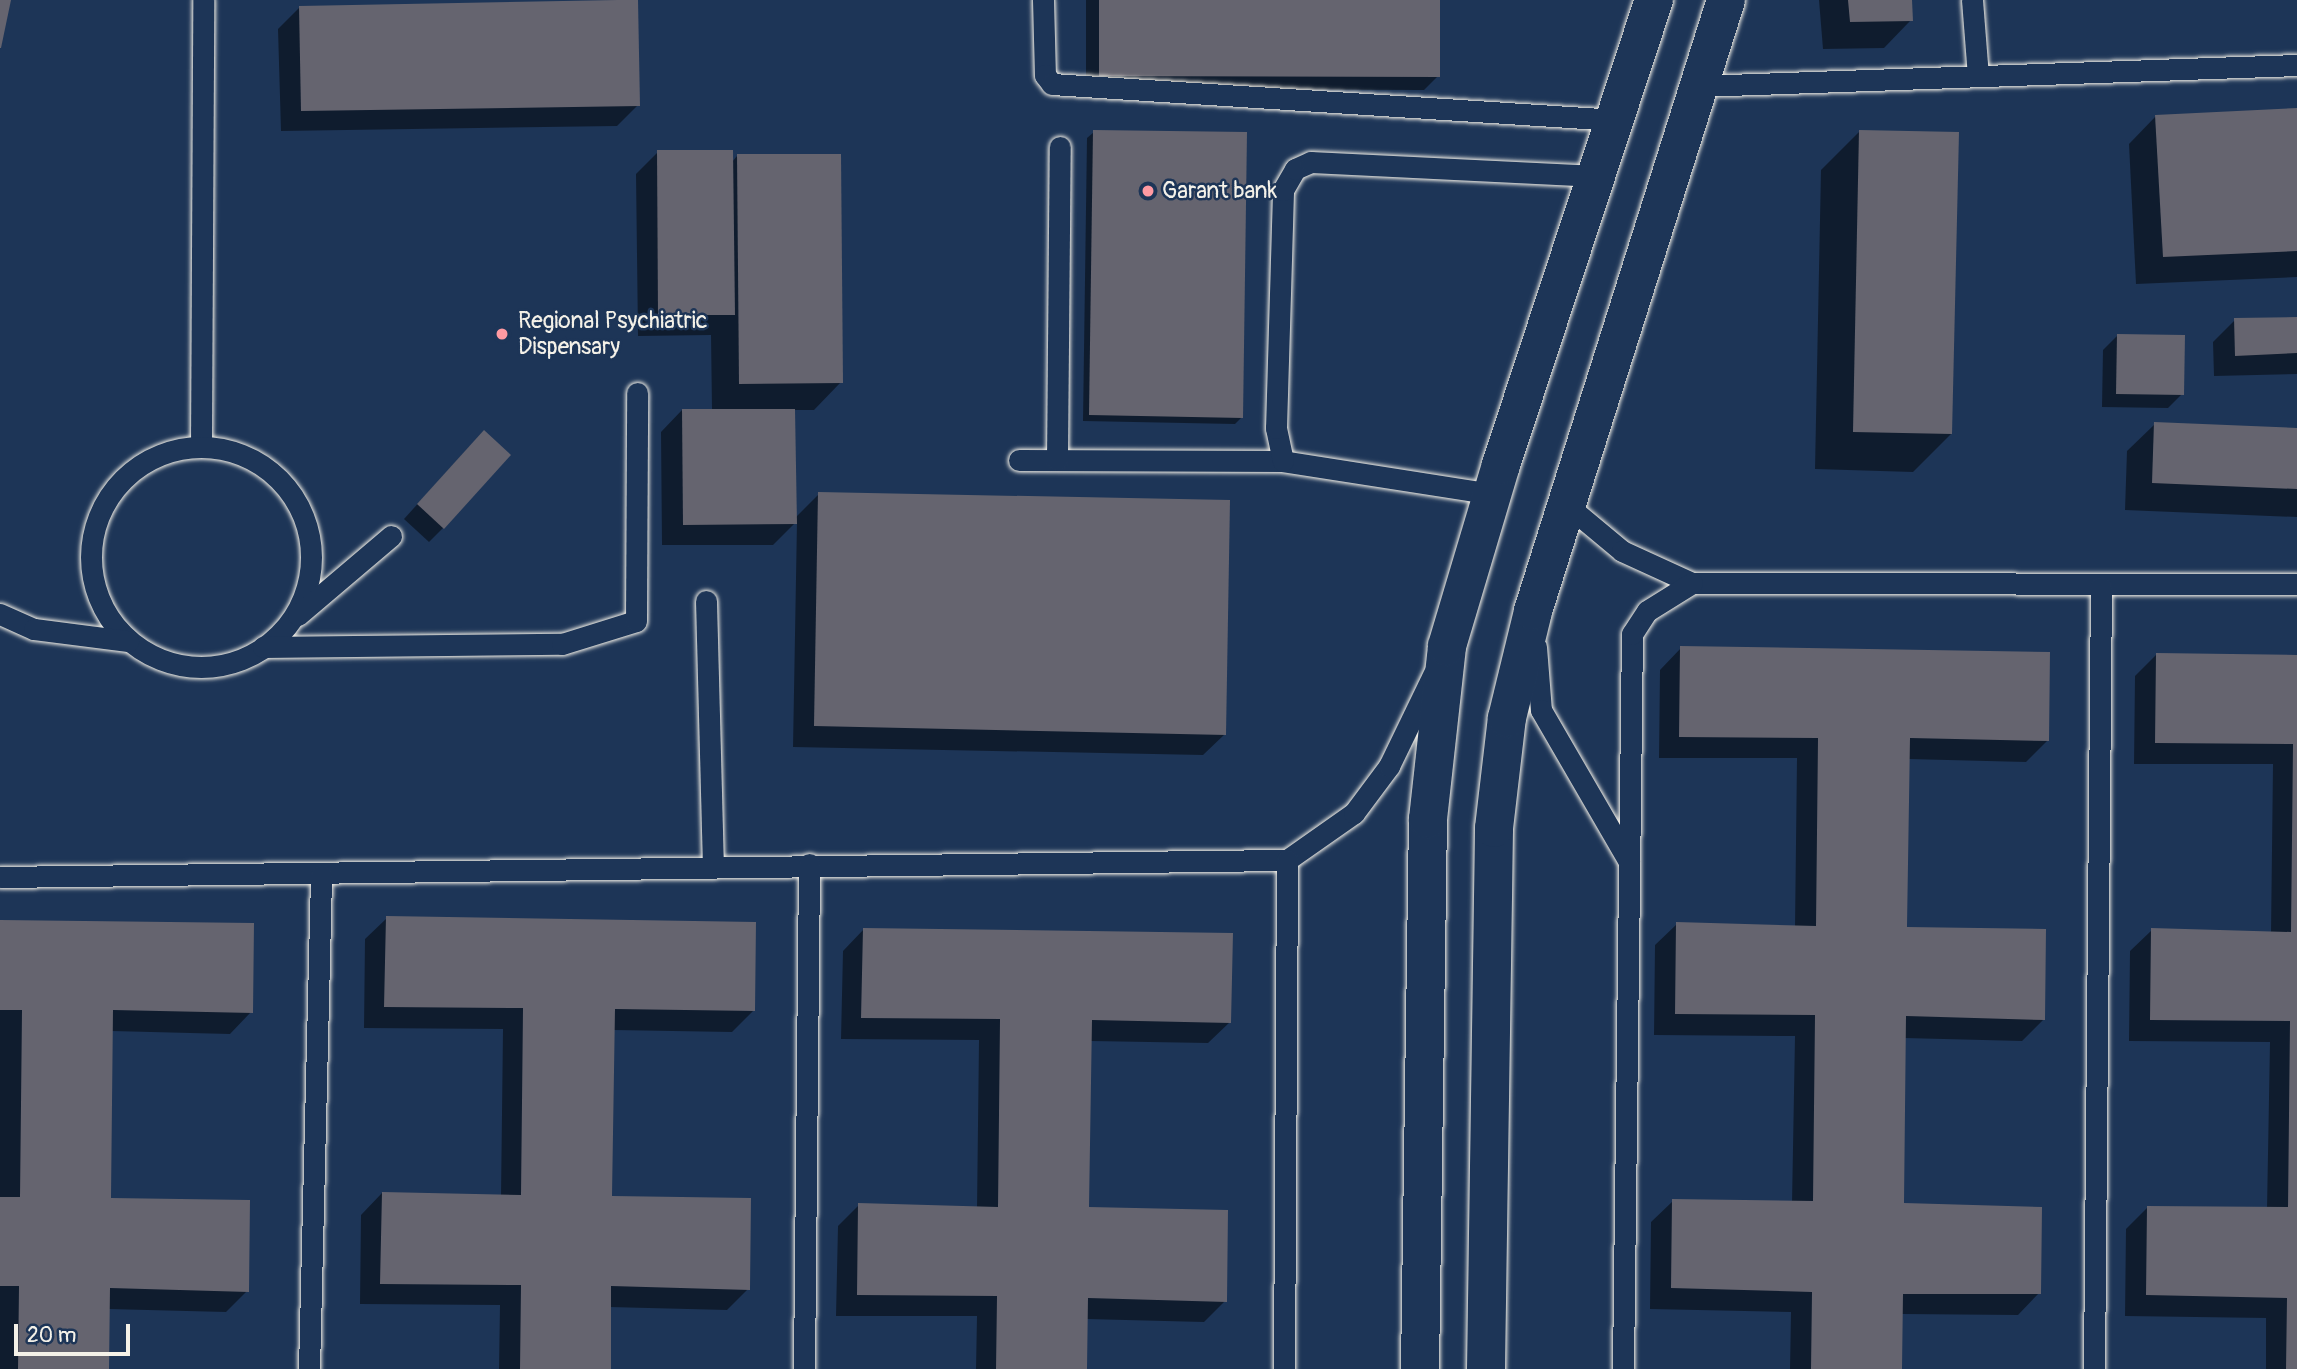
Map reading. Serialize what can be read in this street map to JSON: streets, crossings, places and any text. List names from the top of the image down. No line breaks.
{"places":["Garant bank","Regional Psychiatric Dispensary"],"scale_bar":"20 m"}
